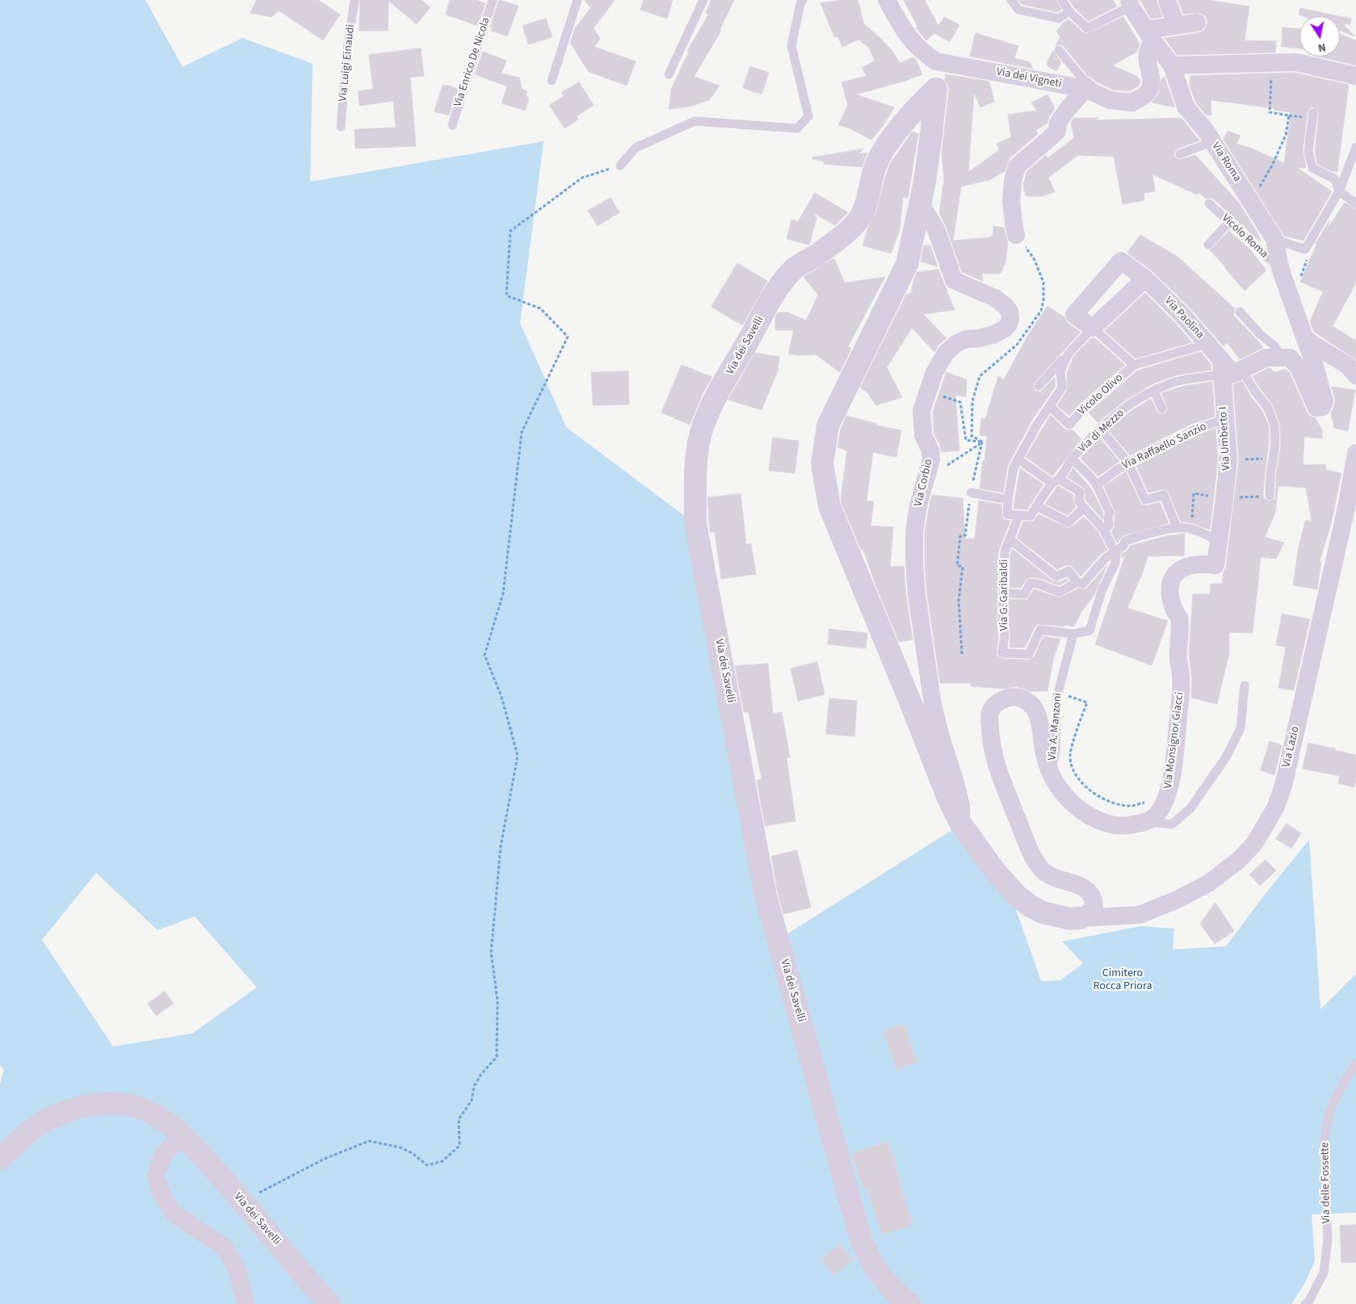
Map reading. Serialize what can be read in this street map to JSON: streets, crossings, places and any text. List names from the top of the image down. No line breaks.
{"streets":{"street":["Via dei Vigneti","Via Roma","Via Paolina","Via dei Savelli","Via Umberto I","Via Corbio","Via Monsignor Giacci","Via Lazio"],"lane":["Via Enrico De Nicola","Via Luigi Einaudi","Vicolo Roma","Vicolo Olivo","Via di Mezzo","Via Raffaello Sanzio","Via G. Garibaldi","Via A. Manzoni","Via delle Fossette"]},"crossings":[["Via dei Vigneti","Via Roma"],["Via Roma","Vicolo Roma"],["Via Paolina","Vicolo Olivo"],["Via Paolina","Via di Mezzo"],["Via Paolina","Via Umberto I"],["Via di Mezzo","Via Umberto I"],["Via di Mezzo","Via G. Garibaldi"],["Via Umberto I","Via Raffaello Sanzio"],["Via Umberto I","Via Monsignor Giacci"],["Via G. Garibaldi","Via A. Manzoni"]],"parks":["Cimitero Rocca Priora"],"north":"bottom"}
